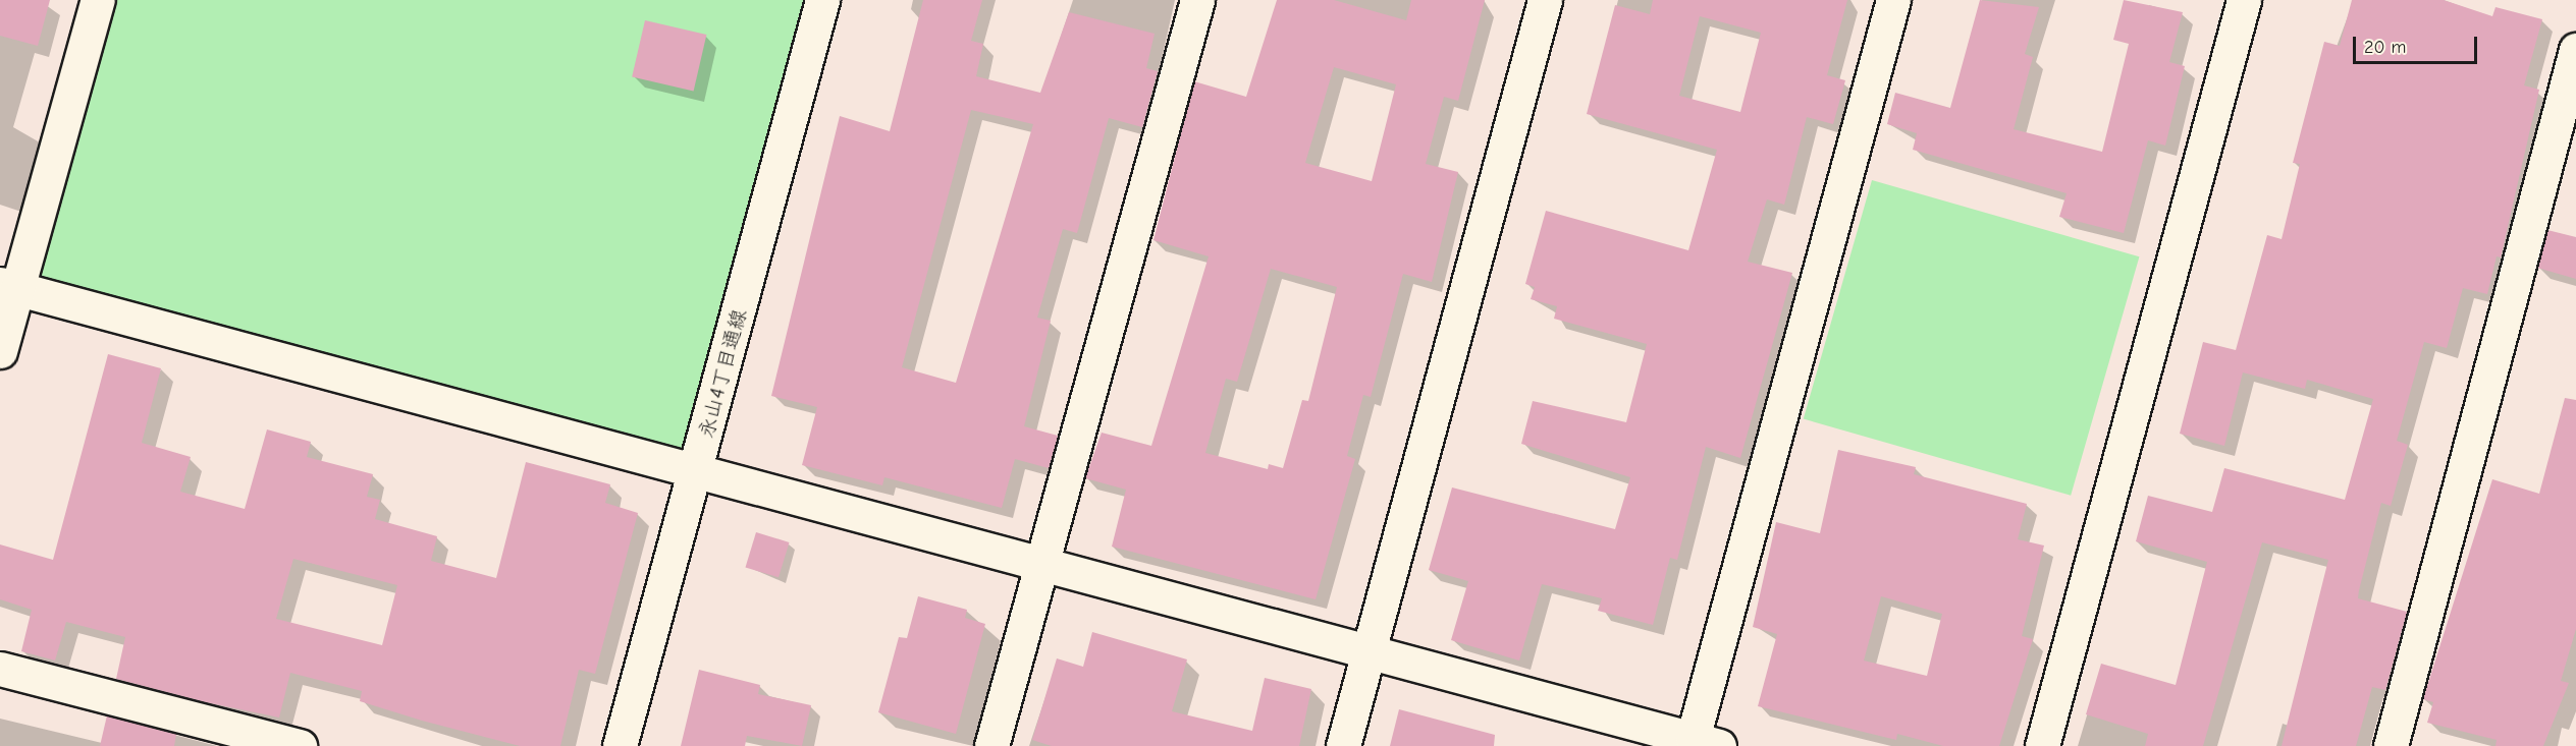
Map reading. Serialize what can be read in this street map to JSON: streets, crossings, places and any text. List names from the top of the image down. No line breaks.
{"streets":{"street":["永山4丁目通線"]},"scale_bar":"20 m"}
